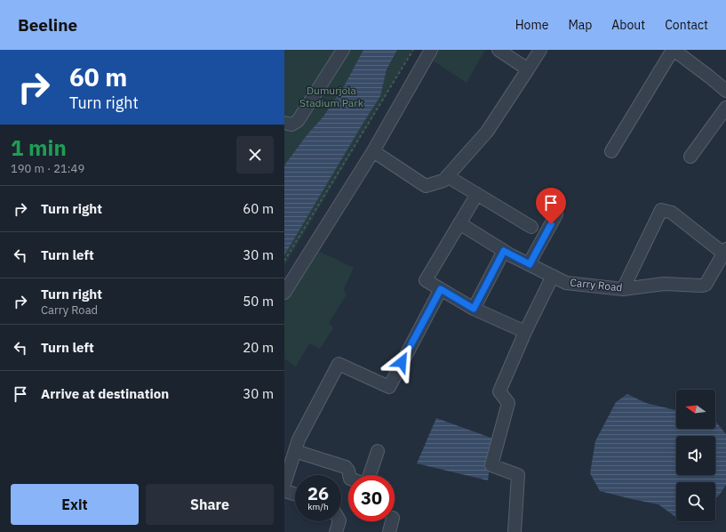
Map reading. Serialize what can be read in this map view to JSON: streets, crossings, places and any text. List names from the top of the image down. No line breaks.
{"streets":{"street":["Carry Road"]},"parks":["Dumurjola Stadium Park"],"north":"left","page":{"header":"Beeline","nav":["Home","Map","About","Contact"],"turn":["60 m","Turn right"],"heading":["1 min","190 m · 21:49"],"list":[{"name":"Turn right","value":"60 m"},{"name":"Turn left","value":"30 m"},{"name":"Turn right","note":"Carry Road","value":"50 m"},{"name":"Turn left","value":"20 m"},{"name":"Arrive at destination","value":"30 m"}],"speed":"26 km/h","limit":"30","buttons":["Exit","Share"]}}
